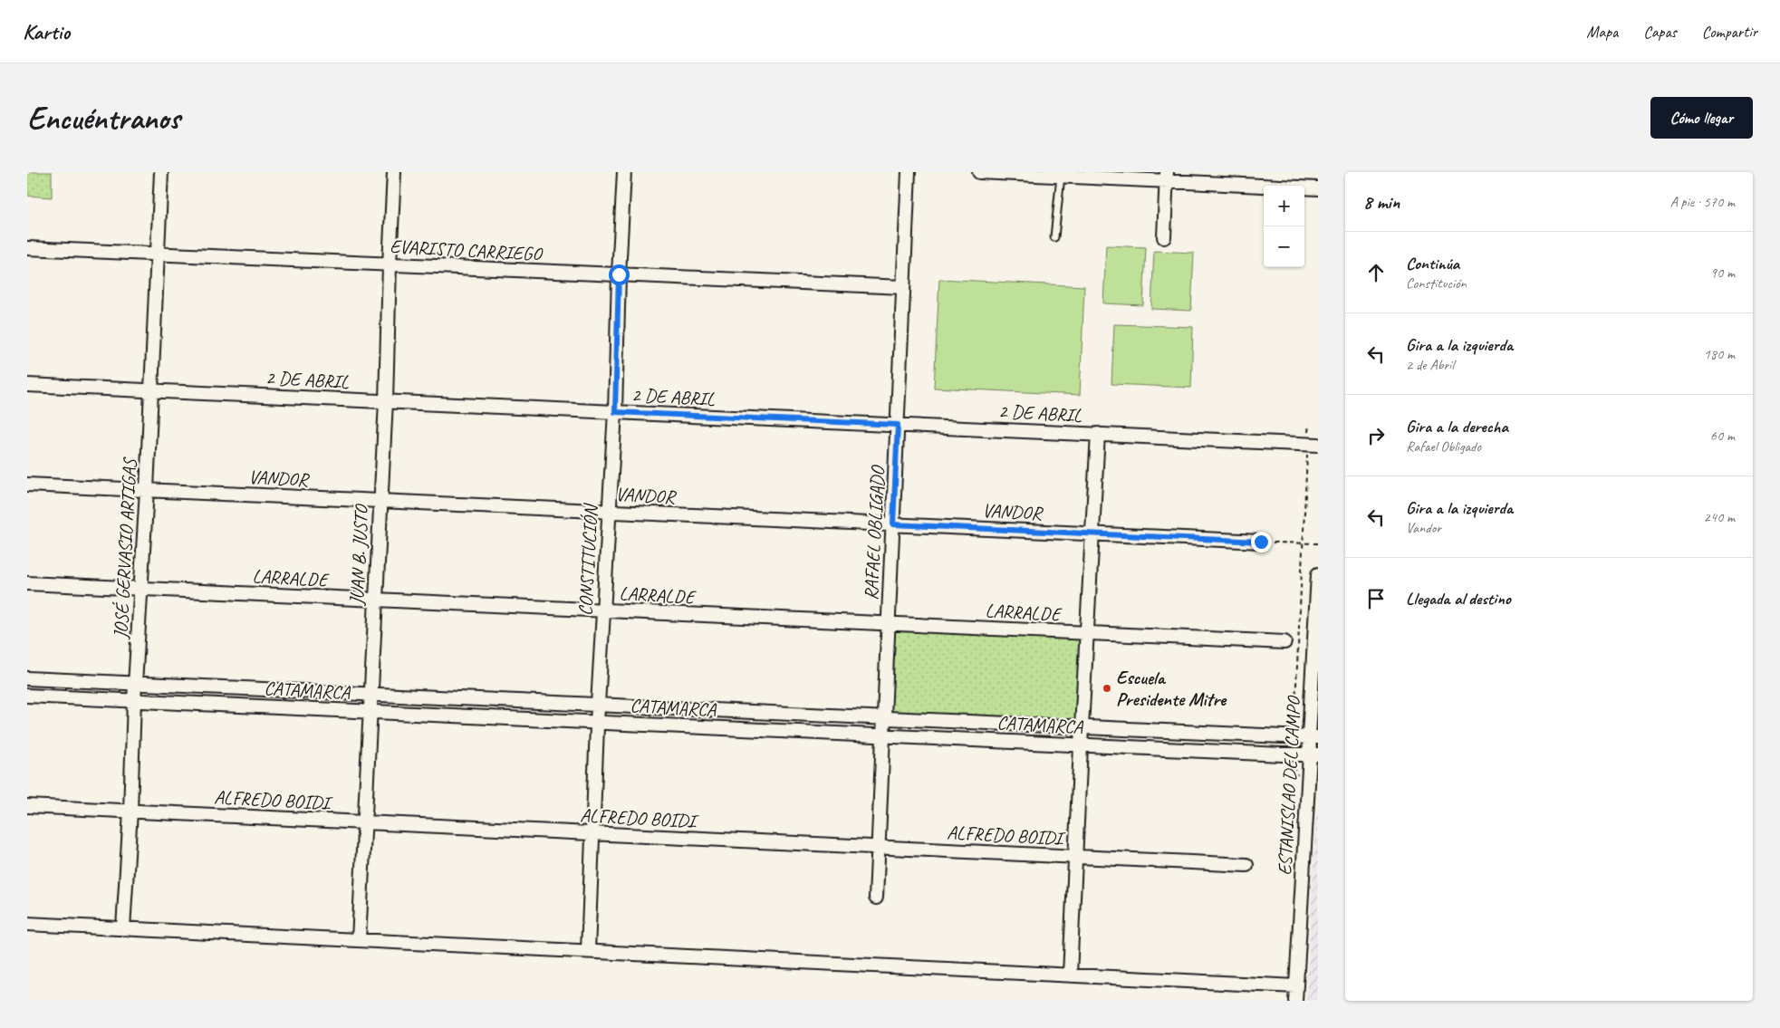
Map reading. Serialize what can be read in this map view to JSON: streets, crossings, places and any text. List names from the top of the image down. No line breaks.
{"streets":{"street":["EVARISTO CARRIEGO","2 DE ABRIL","VANDOR","RAFAEL OBLIGADO","JOSÉ GERVASIO ARTIGAS","JUAN B. JUSTO","CONSTITUCIÓN","LARRALDE","CATAMARCA","ESTANISLAO DEL CAMPO","ALFREDO BOIDI"]},"crossings":[["EVARISTO CARRIEGO","RAFAEL OBLIGADO"],["EVARISTO CARRIEGO","JOSÉ GERVASIO ARTIGAS"],["EVARISTO CARRIEGO","JUAN B. JUSTO"],["EVARISTO CARRIEGO","CONSTITUCIÓN"],["2 DE ABRIL","RAFAEL OBLIGADO"],["2 DE ABRIL","JOSÉ GERVASIO ARTIGAS"],["2 DE ABRIL","JUAN B. JUSTO"],["2 DE ABRIL","CONSTITUCIÓN"],["VANDOR","RAFAEL OBLIGADO"],["VANDOR","JOSÉ GERVASIO ARTIGAS"],["VANDOR","JUAN B. JUSTO"],["VANDOR","CONSTITUCIÓN"],["RAFAEL OBLIGADO","LARRALDE"],["RAFAEL OBLIGADO","CATAMARCA"],["RAFAEL OBLIGADO","ALFREDO BOIDI"],["JOSÉ GERVASIO ARTIGAS","LARRALDE"],["JOSÉ GERVASIO ARTIGAS","CATAMARCA"],["JOSÉ GERVASIO ARTIGAS","ALFREDO BOIDI"],["JUAN B. JUSTO","LARRALDE"],["JUAN B. JUSTO","CATAMARCA"],["JUAN B. JUSTO","ALFREDO BOIDI"],["CONSTITUCIÓN","LARRALDE"],["CONSTITUCIÓN","CATAMARCA"],["CONSTITUCIÓN","ALFREDO BOIDI"],["CATAMARCA","ESTANISLAO DEL CAMPO"]],"places":["Escuela Presidente Mitre"],"page":{"header":"Kartio","nav":["Mapa","Capas","Compartir"],"buttons":"Cómo llegar","title":"Encuéntranos","heading":["8 min","A pie · 570 m"],"map_buttons":["+","−"],"list":[["Continúa","Constitución","90 m"],["Gira a la izquierda","2 de Abril","180 m"],["Gira a la derecha","Rafael Obligado","60 m"],["Gira a la izquierda","Vandor","240 m"],"Llegada al destino"]}}
